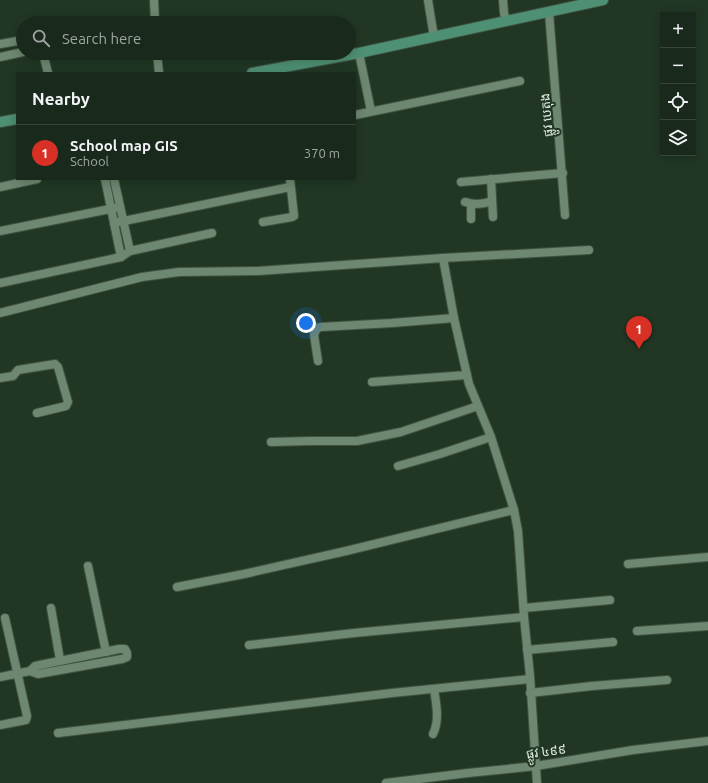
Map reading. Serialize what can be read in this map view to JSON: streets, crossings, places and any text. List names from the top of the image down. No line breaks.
{"streets":{"street":["ផ្លូវ បេតុង","ផ្លូវ ៤៩៩"]},"page":{"map_buttons":["+","−"],"search":"Search here","heading":"Nearby","list":[{"mark":"1","name":"School map GIS","note":"School","value":"370 m"}],"pins":"1"}}
